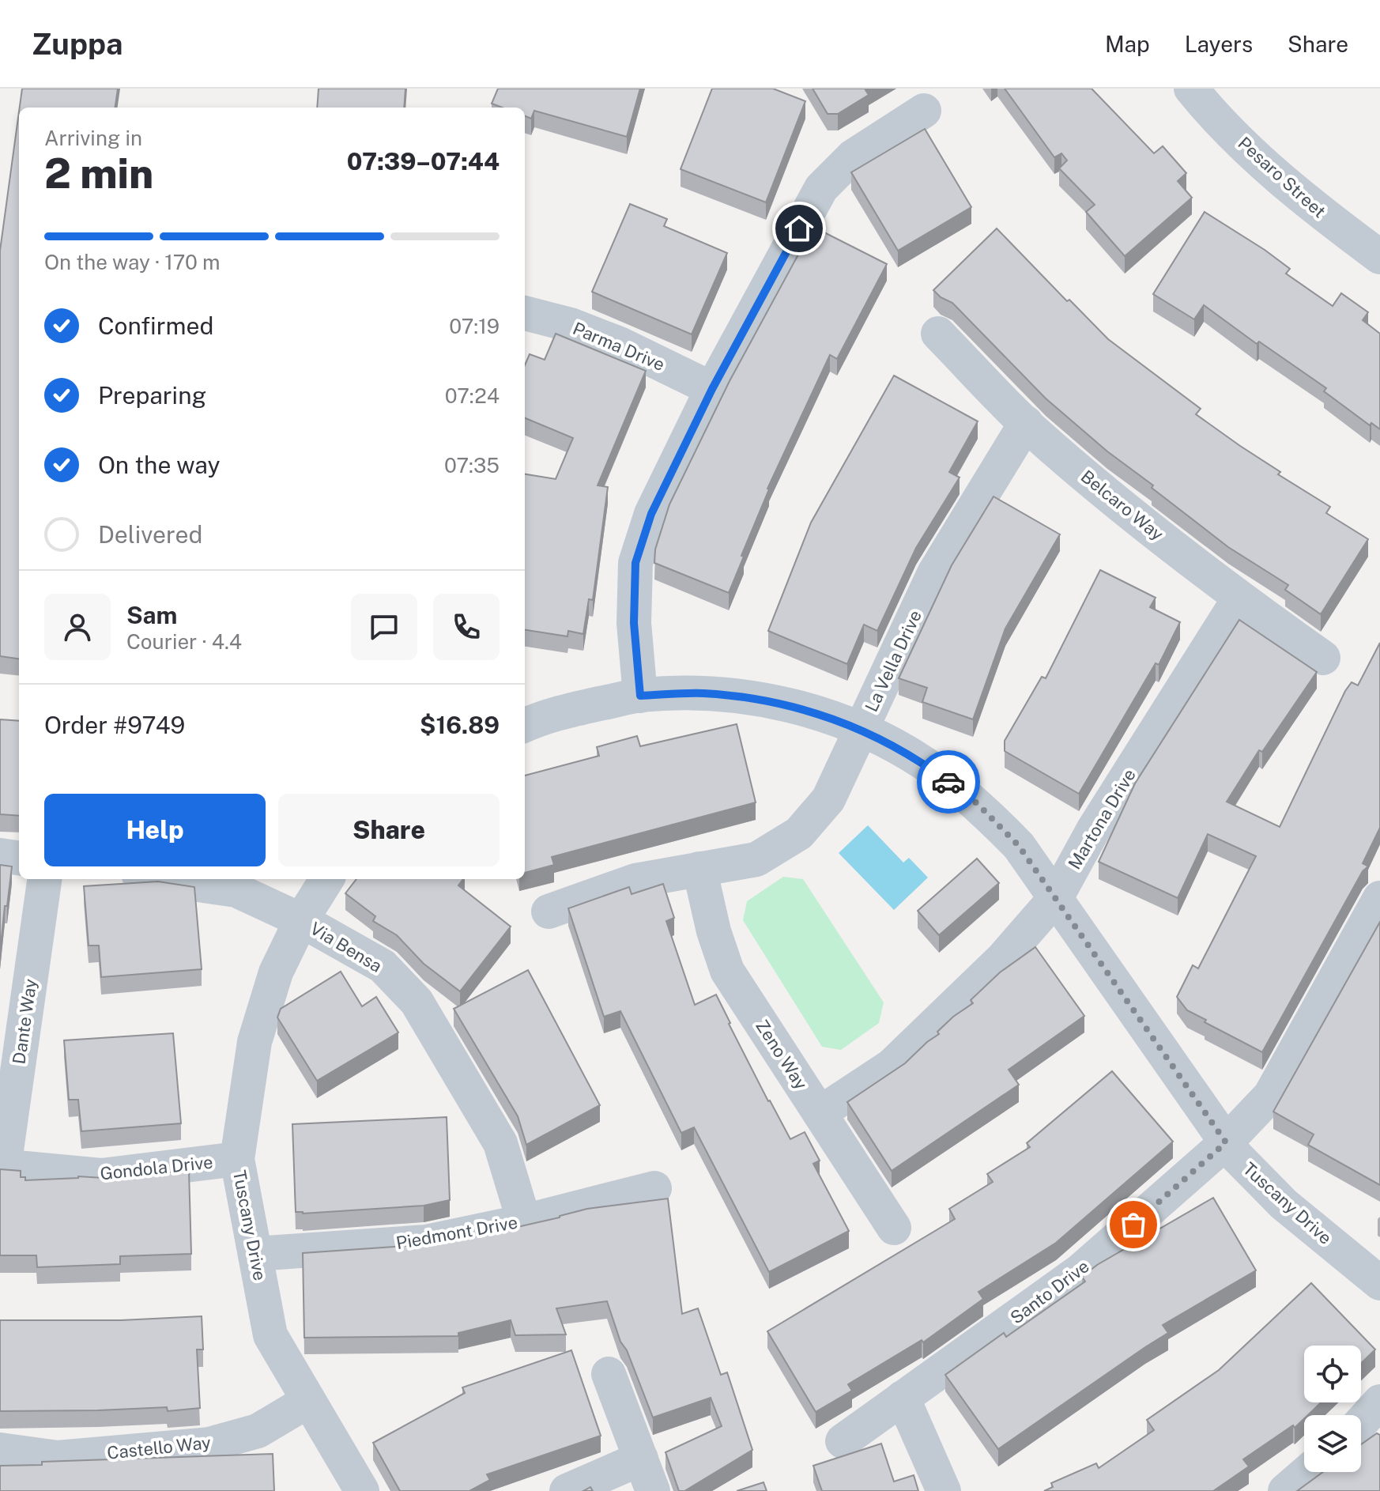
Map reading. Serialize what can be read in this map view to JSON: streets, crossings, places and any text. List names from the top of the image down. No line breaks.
{"streets":{"street":["Pesaro Street","Parma Drive","Belcaro Way","La Vella Drive","Martona Drive","Via Bensa","Dante Way","Zeno Way","Gondola Drive","Tuscany Drive","Piedmont Drive","Santo Drive","Castello Way"]},"crossings":[["Belcaro Way","La Vella Drive"],["Belcaro Way","Martona Drive"],["La Vella Drive","Zeno Way"],["La Vella Drive","Tuscany Drive"],["Martona Drive","Zeno Way"],["Martona Drive","Tuscany Drive"],["Via Bensa","Tuscany Drive"],["Via Bensa","Piedmont Drive"],["Dante Way","Gondola Drive"],["Gondola Drive","Tuscany Drive"],["Tuscany Drive","Piedmont Drive"],["Tuscany Drive","Santo Drive"],["Tuscany Drive","Castello Way"]],"page":{"header":"Zuppa","nav":["Map","Layers","Share"],"heading":["2 min","Arriving in","07:39–07:44"],"panel":["Sam","Courier · 4.4","Order #9749","$16.89"],"bar":"On the way · 170 m","list":[["Confirmed","07:19"],["Preparing","07:24"],["On the way","07:35"],"Delivered"],"buttons":["Help","Share"]}}
